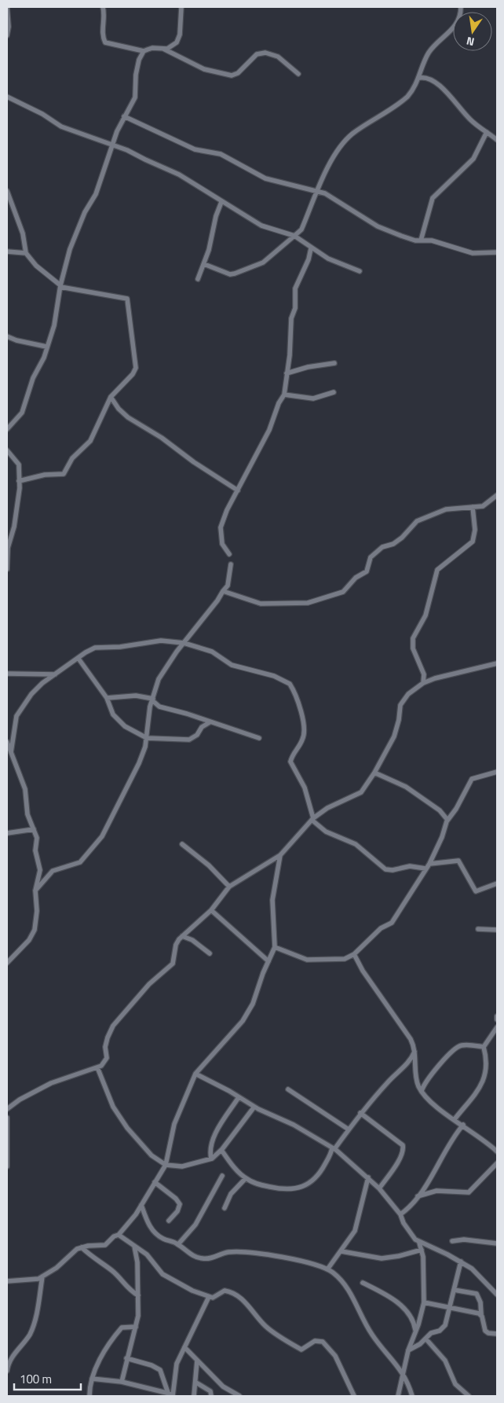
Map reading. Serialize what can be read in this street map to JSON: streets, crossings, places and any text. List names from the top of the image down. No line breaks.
{"scale_bar":"100 m","north":"bottom"}
